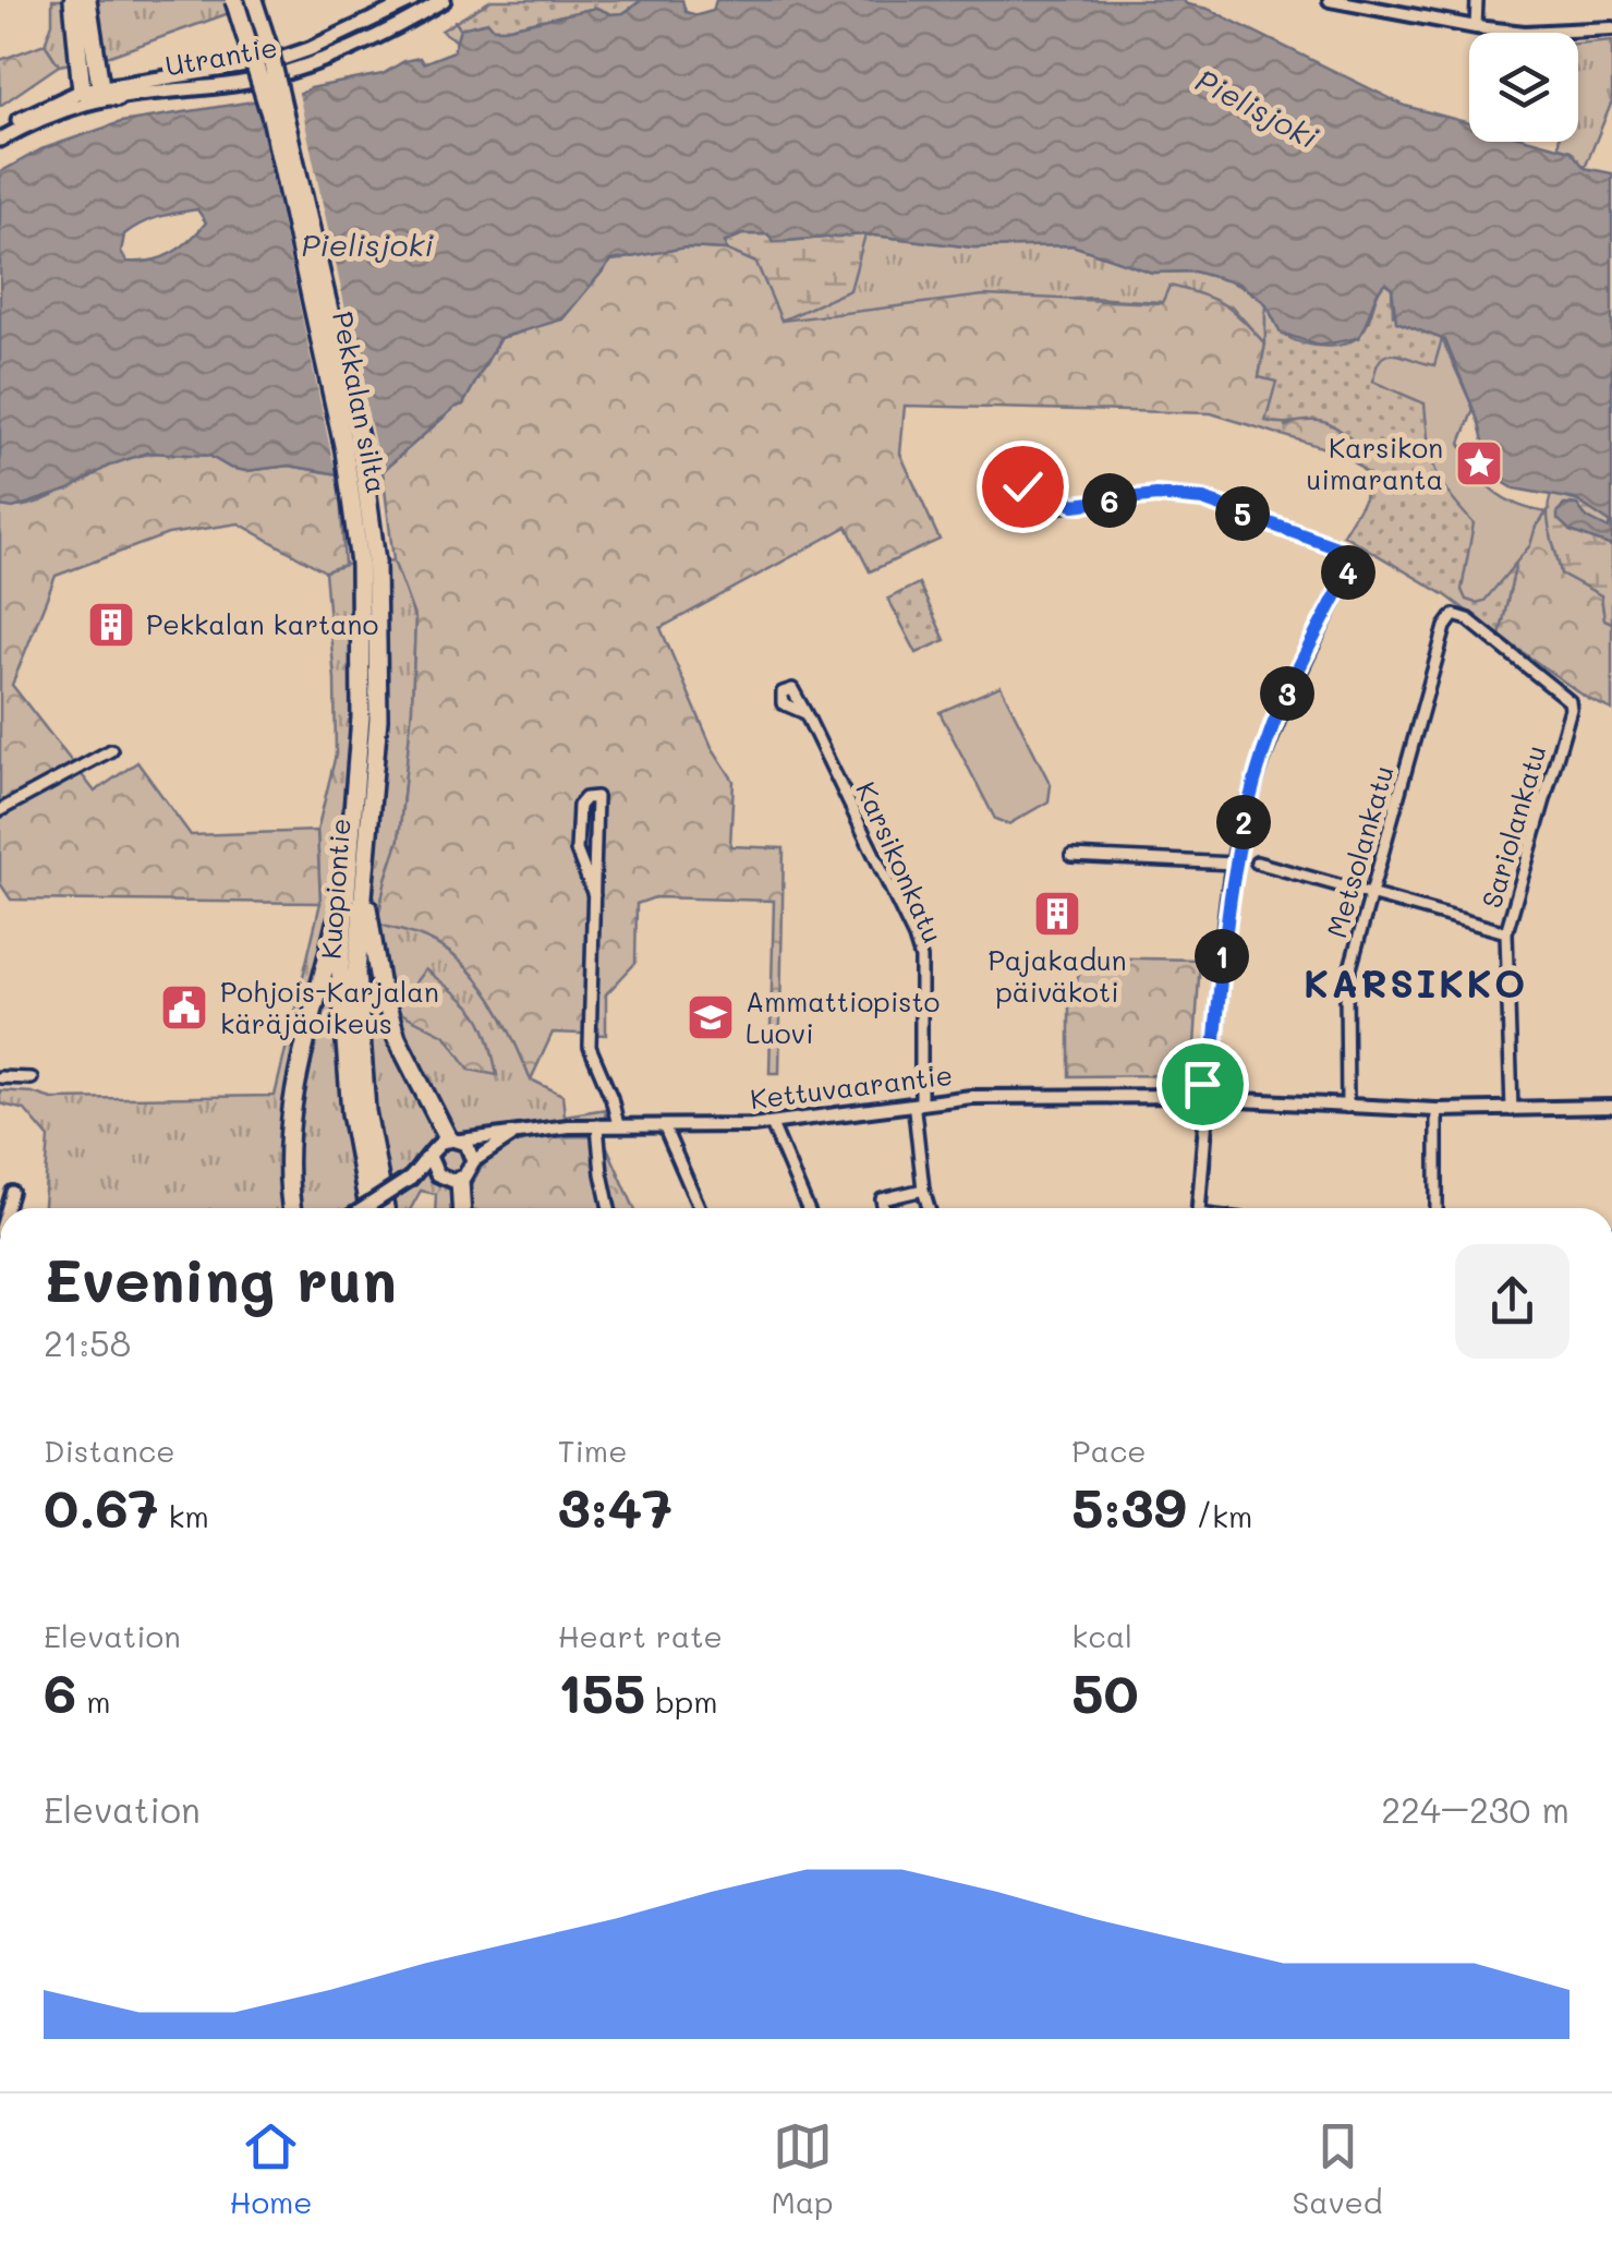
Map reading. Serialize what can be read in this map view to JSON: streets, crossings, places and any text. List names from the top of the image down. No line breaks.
{"streets":{"highway":["Pekkalan silta","Kuopiontie"],"main road":["Utrantie"],"street":["Sariolankatu","Metsolankatu","Karsikonkatu","Kettuvaarantie"]},"crossings":[["Pekkalan silta","Kuopiontie"],["Sariolankatu","Metsolankatu"],["Karsikonkatu","Kettuvaarantie"]],"districts":["KARSIKKO"],"water":["Pielisjoki"],"places":{"place":["Karsikon uimaranta"],"building":["Pekkalan kartano","Pajakadun päiväkoti"],"public building":["Pohjois-Karjalan käräjäoikeus"],"school or university":["Ammattiopisto Luovi"]},"page":{"pins":["6","5","4","3","2","1"],"heading":["Evening run","21:58"],"stats":[["Distance","0.67 km"],["Time","3:47"],["Pace","5:39 /km"],["Elevation","6 m"],["Heart rate","155 bpm"],["kcal","50"]],"chart":["Elevation","224–230 m"],"tabs":["Home","Map","Saved"]}}
